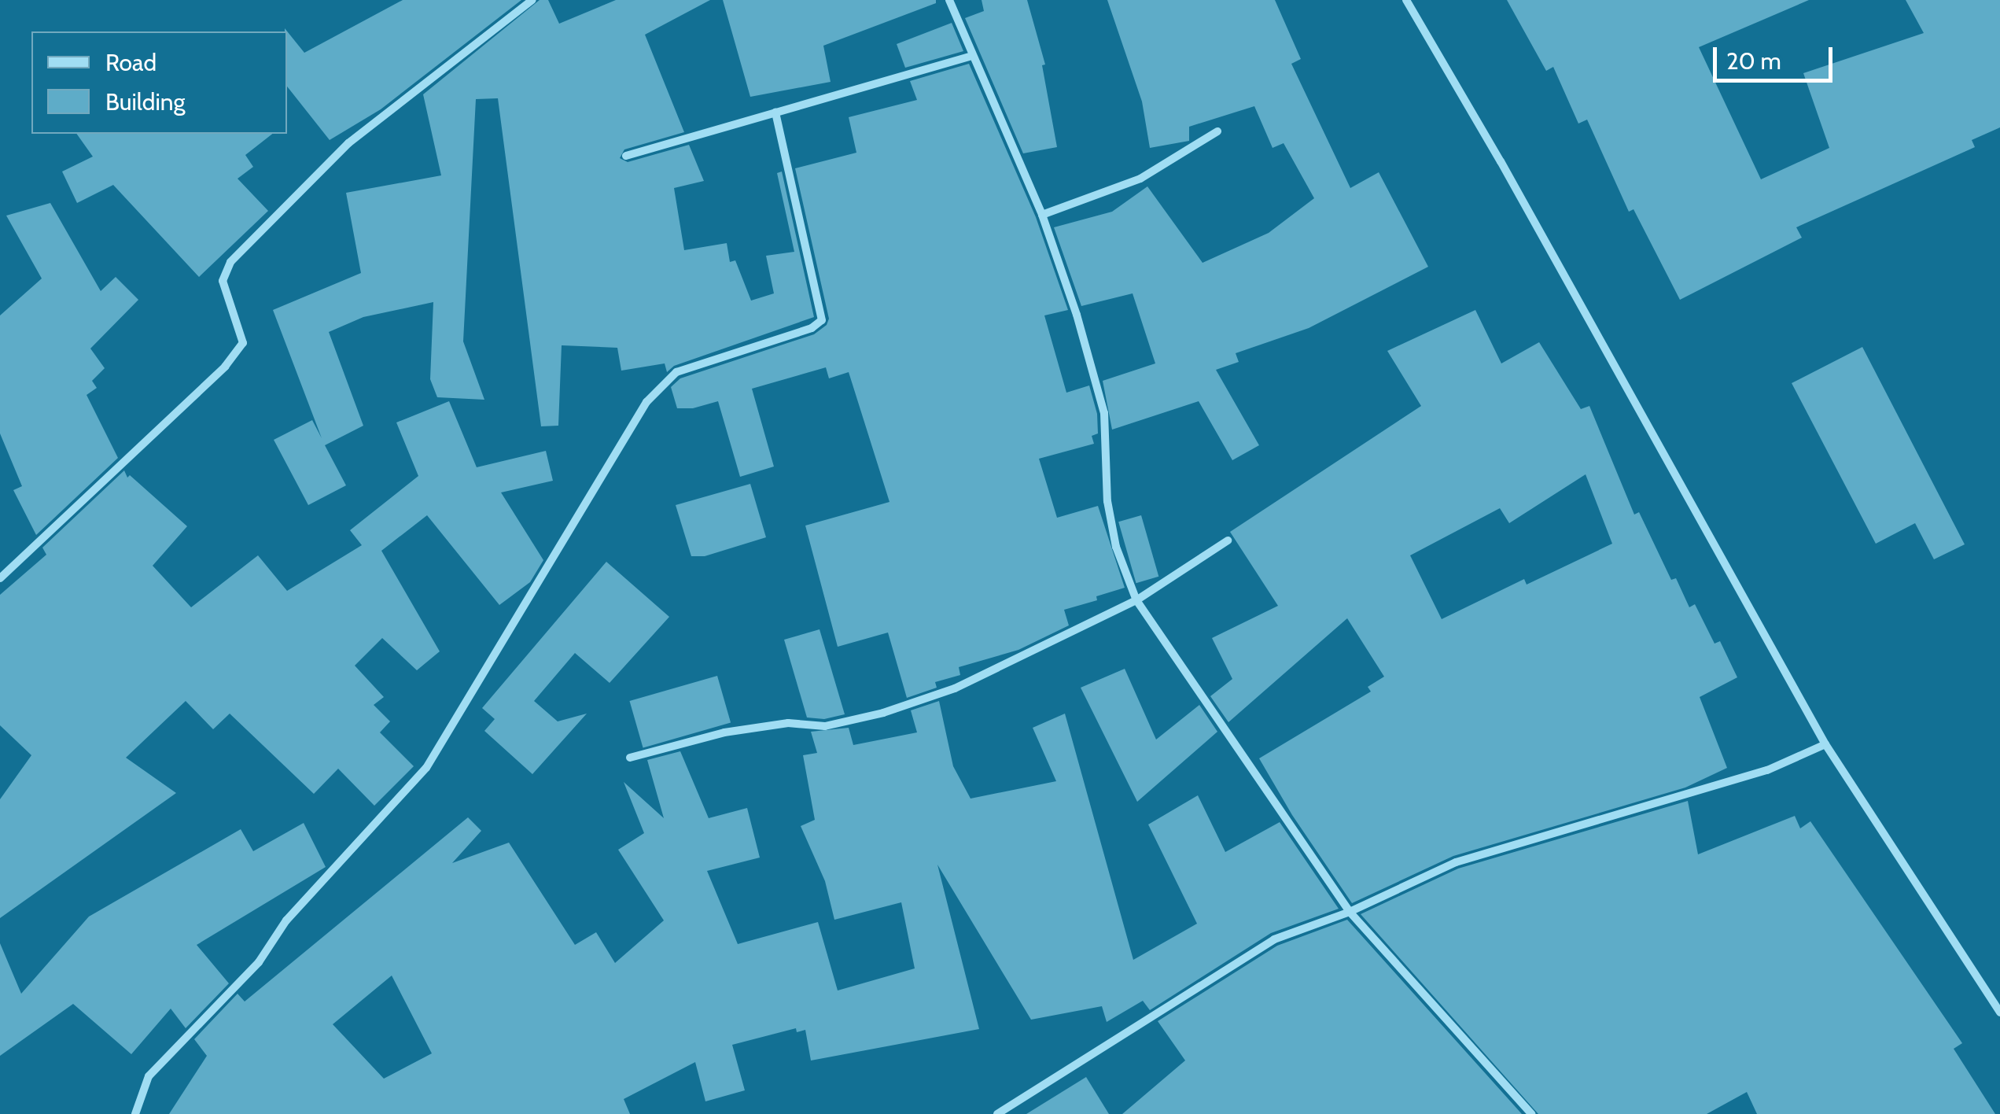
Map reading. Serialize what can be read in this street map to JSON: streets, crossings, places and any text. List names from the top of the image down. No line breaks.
{"legend":["Road","Building"],"scale_bar":"20 m"}
